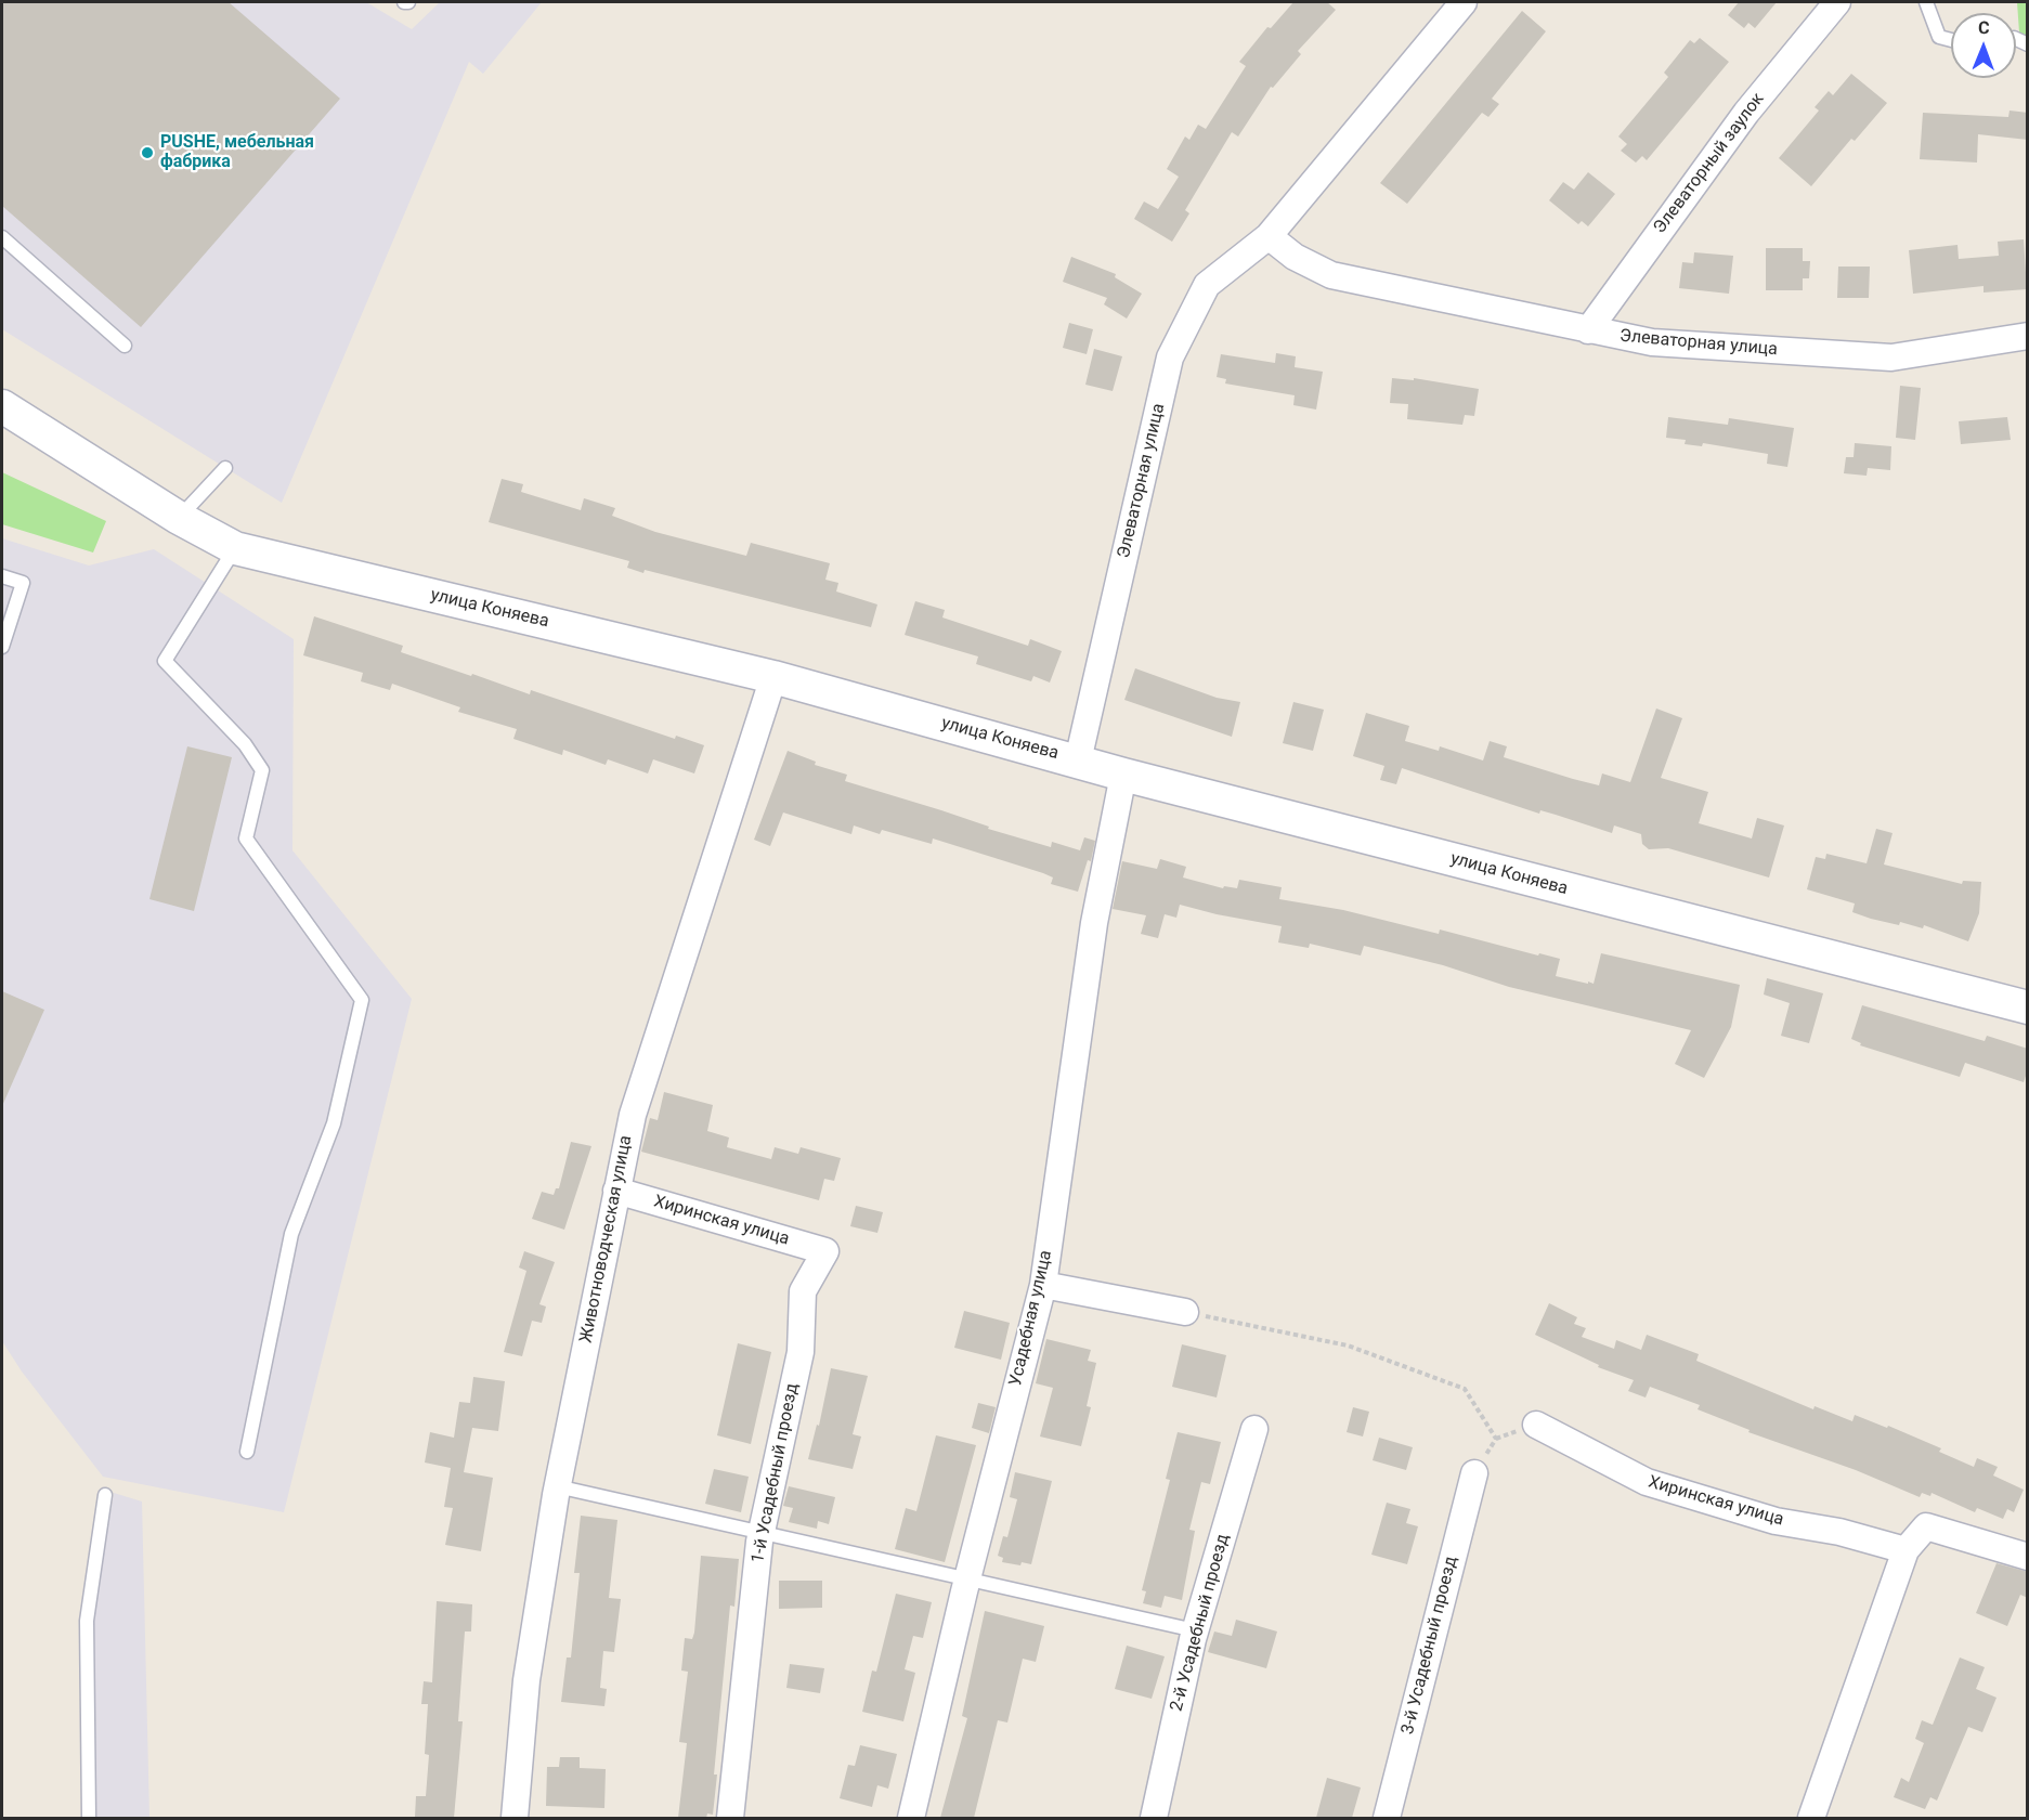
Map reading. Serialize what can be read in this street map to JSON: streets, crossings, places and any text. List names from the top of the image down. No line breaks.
{"streets":{"street":["Элеваторный заулок","Элеваторная улица","улица Коняева","Хиринская улица","Животноводческая улица","Усадебная улица","1-й Усадебный проезд","2-й Усадебный проезд","3-й Усадебный проезд"]},"crossings":[["Элеваторный заулок","Элеваторная улица"],["Элеваторная улица","улица Коняева"],["улица Коняева","Животноводческая улица"],["улица Коняева","Усадебная улица"],["Хиринская улица","Животноводческая улица"],["Хиринская улица","1-й Усадебный проезд"]],"places":["PUSHE, мебельная фабрика"],"north":"top"}
